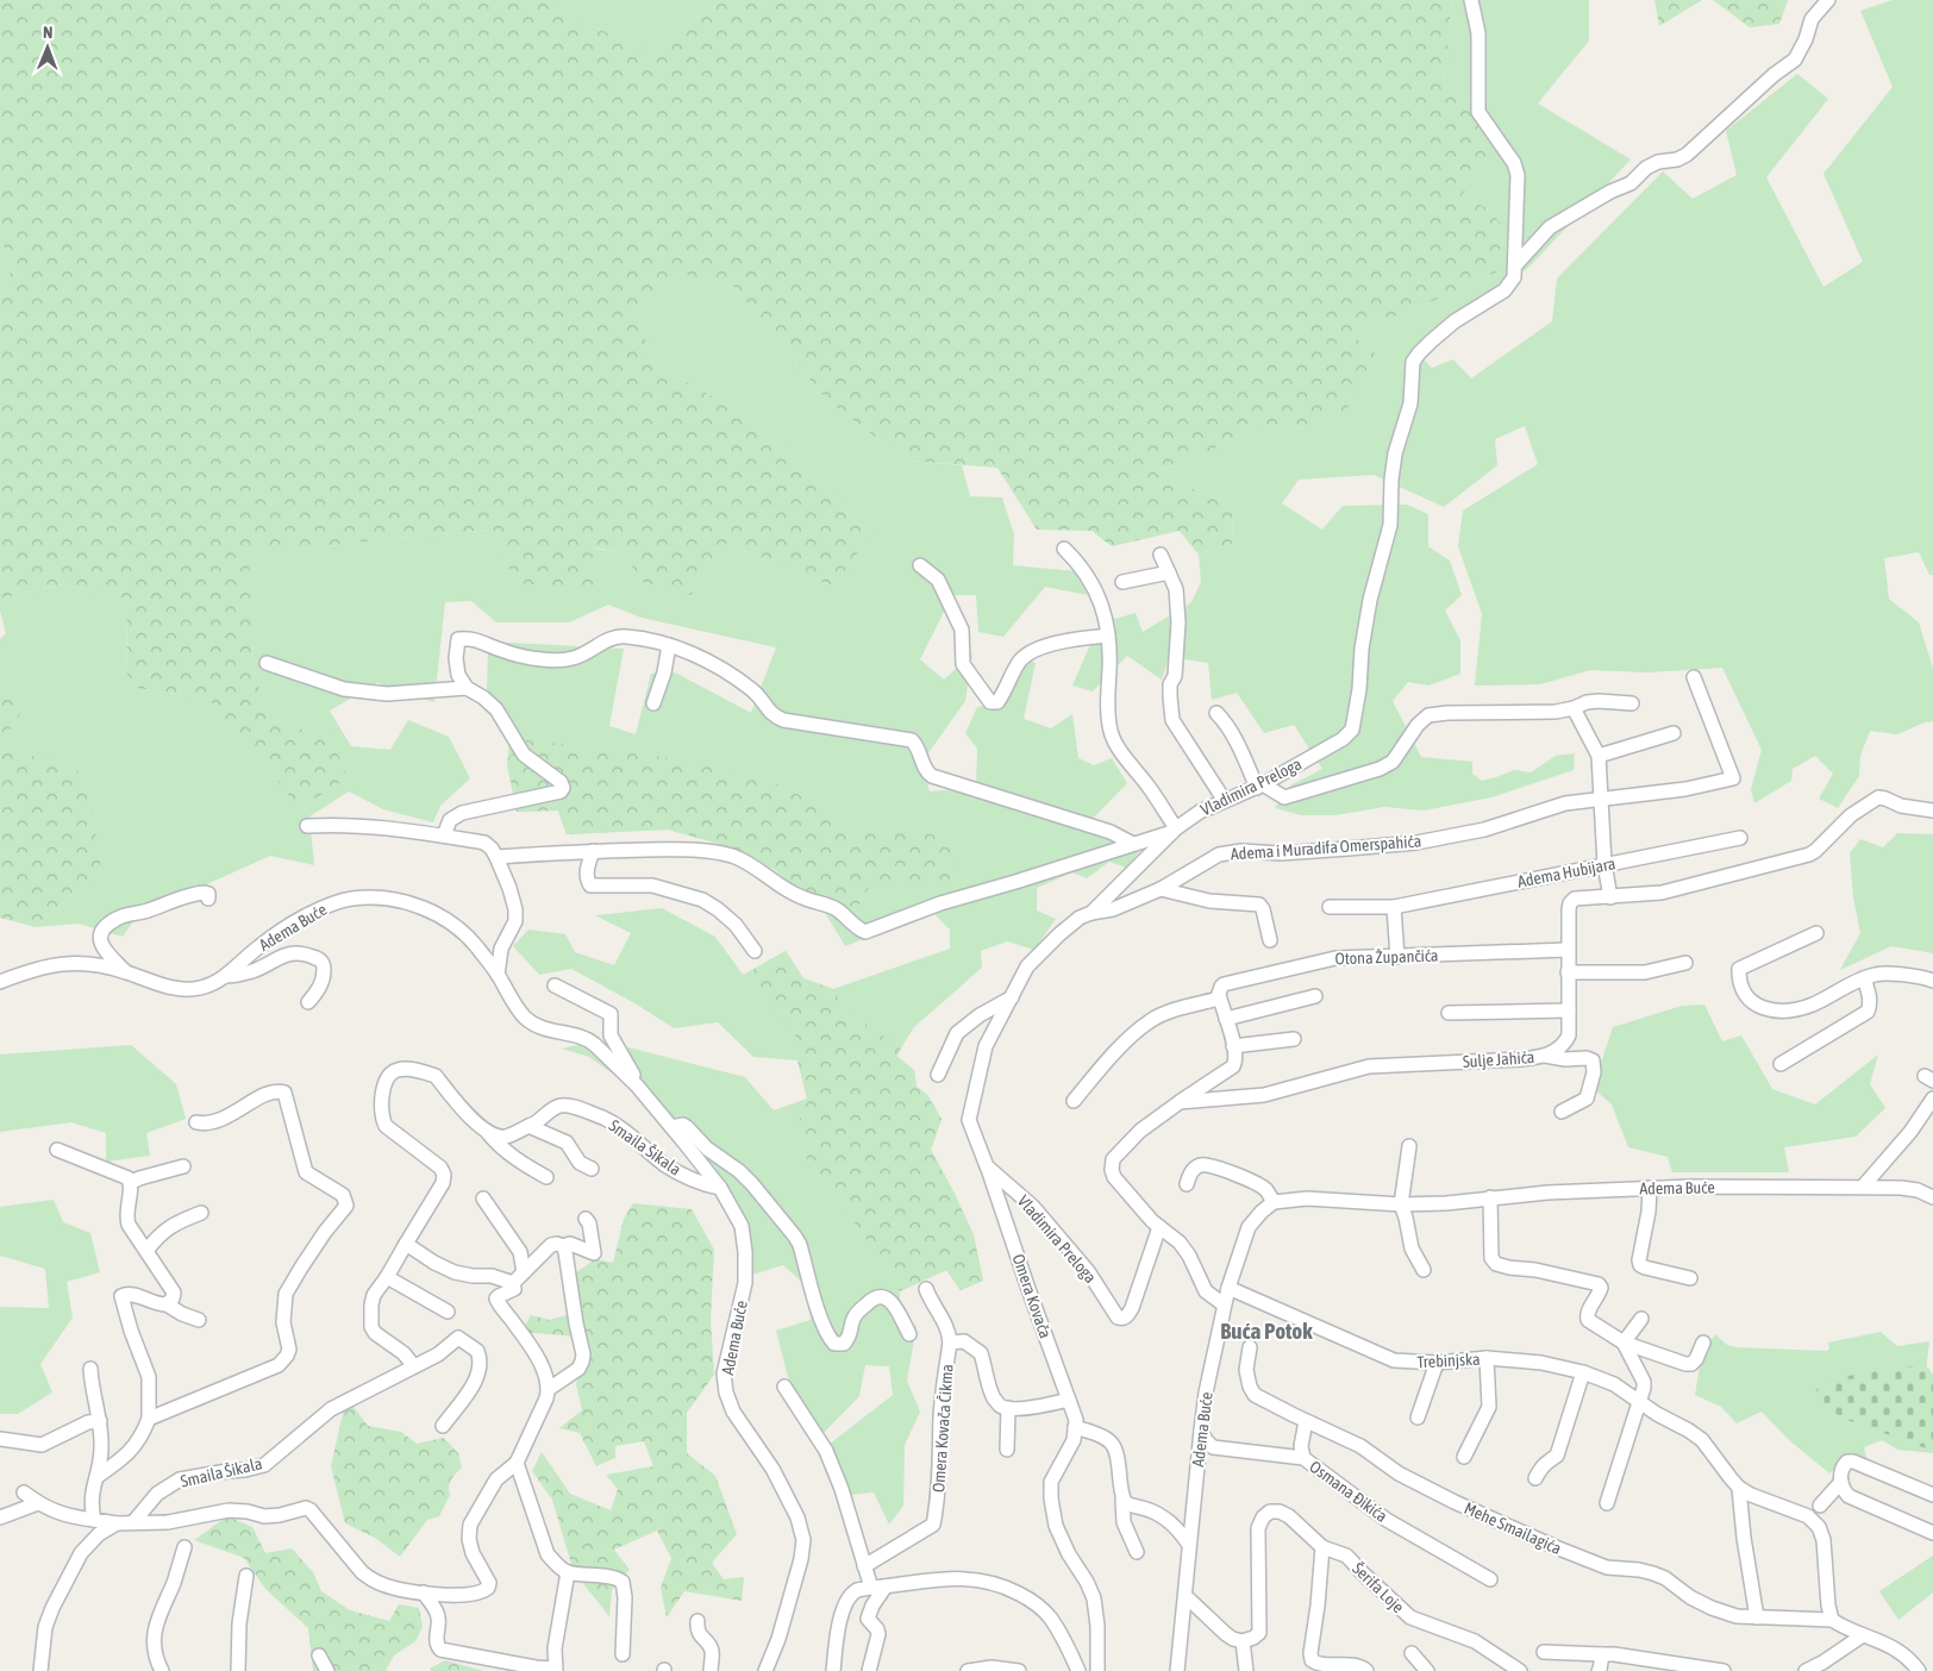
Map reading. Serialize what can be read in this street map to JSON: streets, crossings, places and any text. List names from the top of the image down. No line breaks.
{"streets":{"street":["Vladimira Preloga","Adema i Muradifa Omerspahića","Adema Hubijara","Adema Buće","Otona Župančića","Sulje Jahića","Smaila Šikala","Omera Kovača","Trebinjska","Omera Kovača Čikma","Osmana Đikića","Mehe Smailagića","Šerifa Loje"]},"crossings":[["Vladimira Preloga","Adema i Muradifa Omerspahića"],["Vladimira Preloga","Omera Kovača"],["Adema Buće","Smaila Šikala"],["Adema Buće","Trebinjska"],["Adema Buće","Osmana Đikića"],["Otona Župančića","Sulje Jahića"],["Trebinjska","Mehe Smailagića"]],"districts":["Buća Potok"],"north":"top"}
